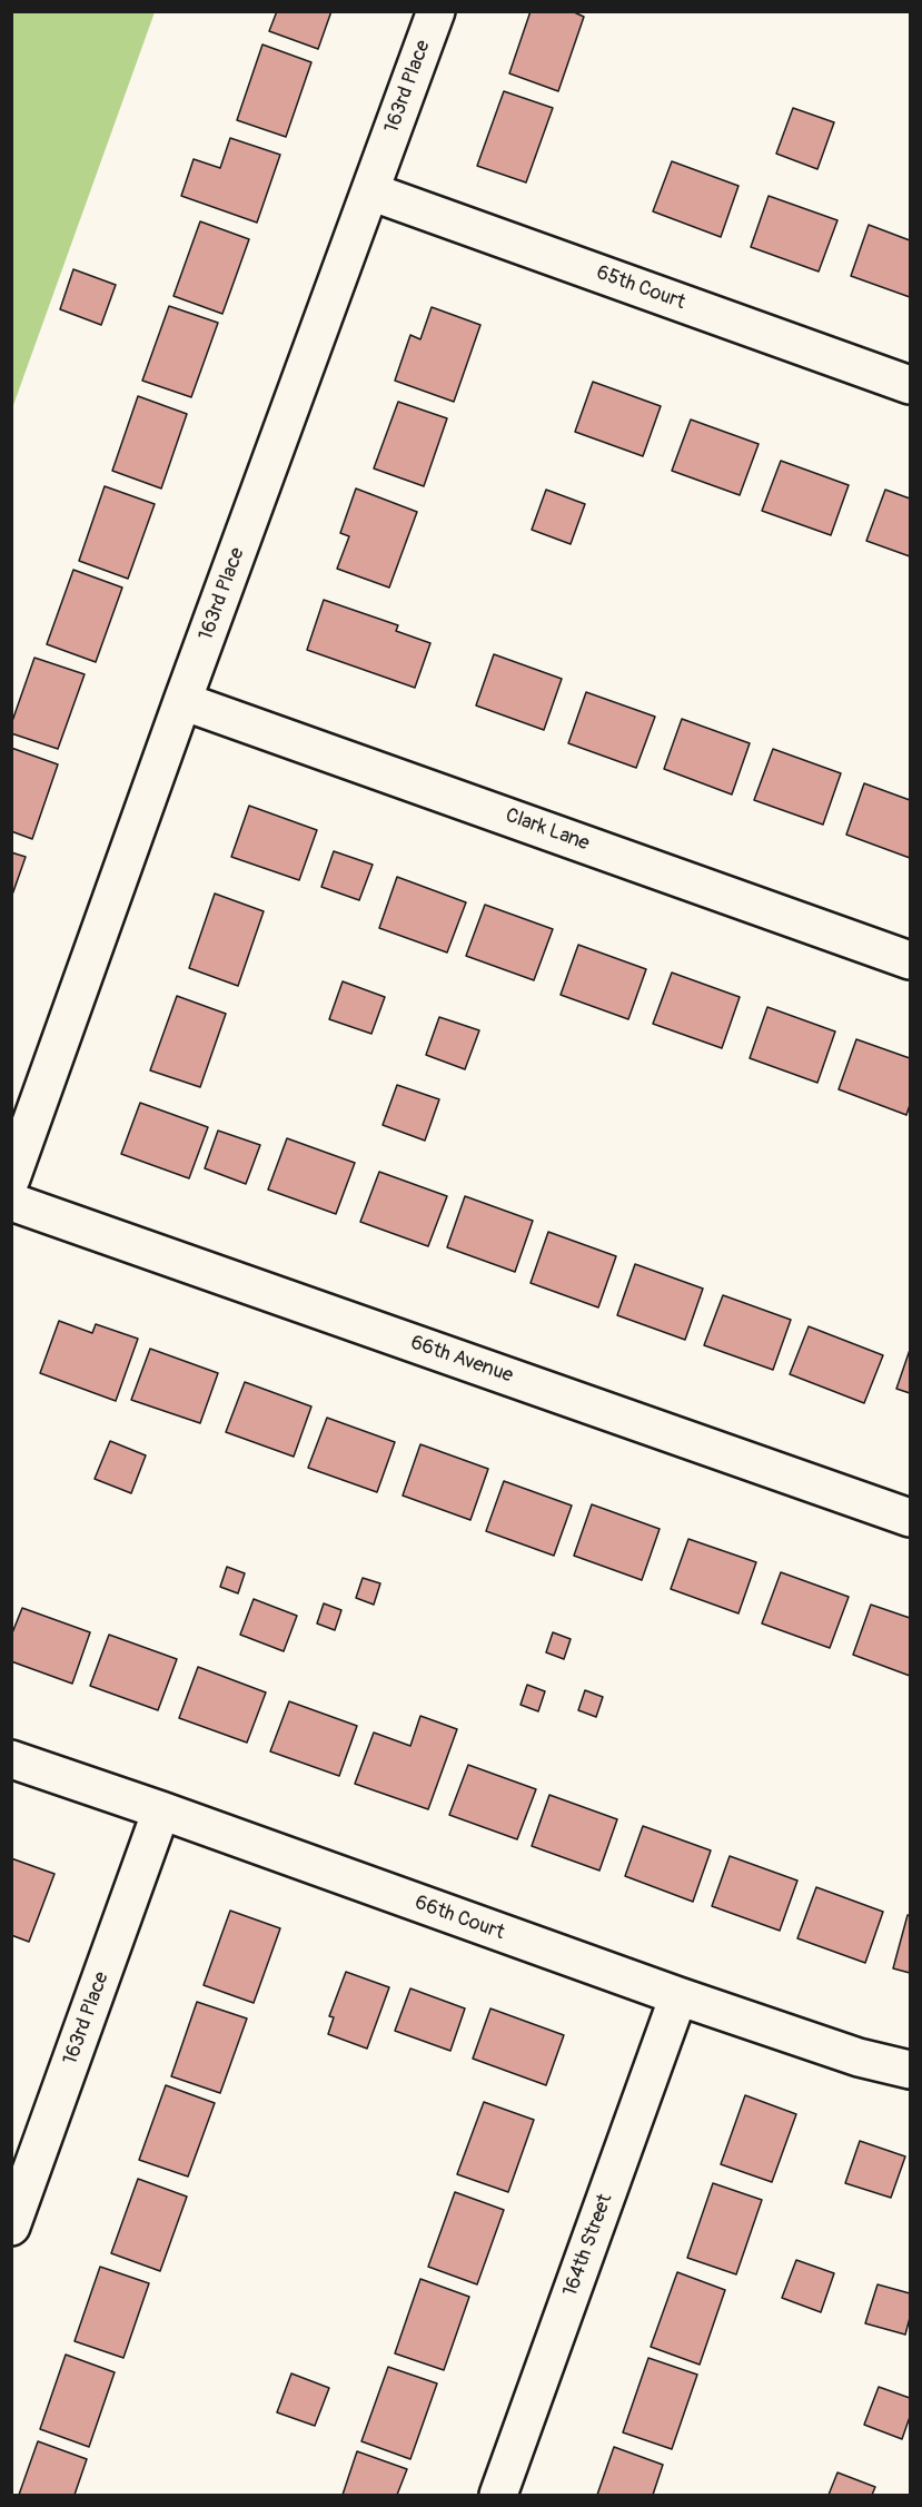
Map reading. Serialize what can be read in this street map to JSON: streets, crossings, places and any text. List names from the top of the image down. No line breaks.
{"streets":{"street":["163rd Place","65th Court","Clark Lane","66th Avenue","66th Court","164th Street"]},"crossings":[["163rd Place","65th Court"],["163rd Place","Clark Lane"],["163rd Place","66th Court"],["66th Court","164th Street"]]}
